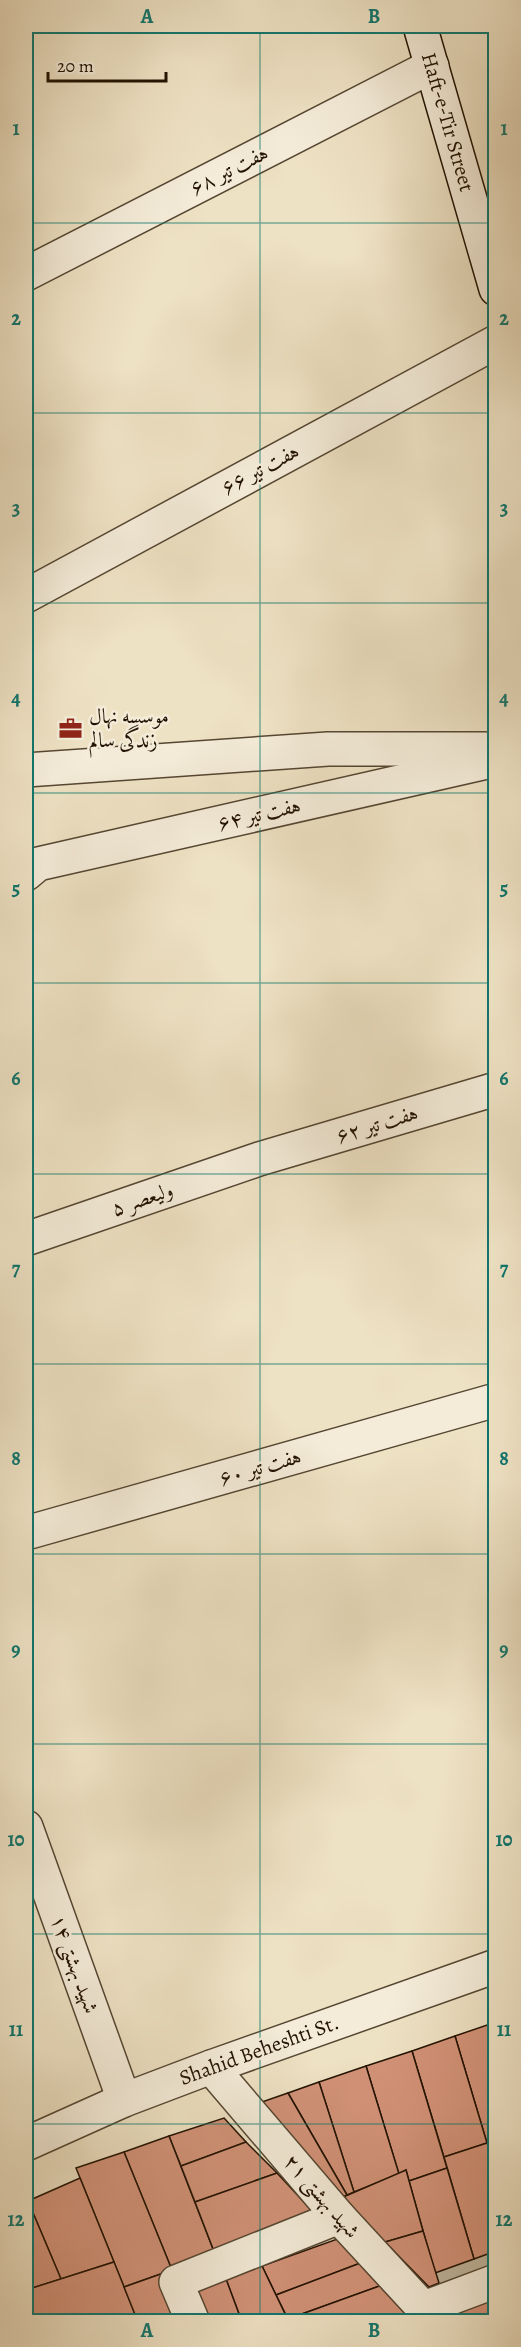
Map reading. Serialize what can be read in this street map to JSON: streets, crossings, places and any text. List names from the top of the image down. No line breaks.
{"streets":{"street":["Haft-e-Tir Street","هفت تیر ۶۸","هفت تیر ۶۶","هفت تیر ۶۴","هفت تیر ۶۲","ولیعصر ۵","هفت تیر ۶۰","شهید بهشتی ۱۴","Shahid Beheshti St.","شهید بهشتی ۲۱"]},"crossings":[["Haft-e-Tir Street","هفت تیر ۶۸"],["هفت تیر ۶۲","ولیعصر ۵"],["شهید بهشتی ۱۴","Shahid Beheshti St."],["Shahid Beheshti St.","شهید بهشتی ۲۱"]],"places":{"office":["موسسه نهال زندگی سالم"]},"scale_bar":"20 m","grid":{"columns":["A","B"],"rows":["1","2","3","4","5","6","7","8","9","10","11","12"]}}
